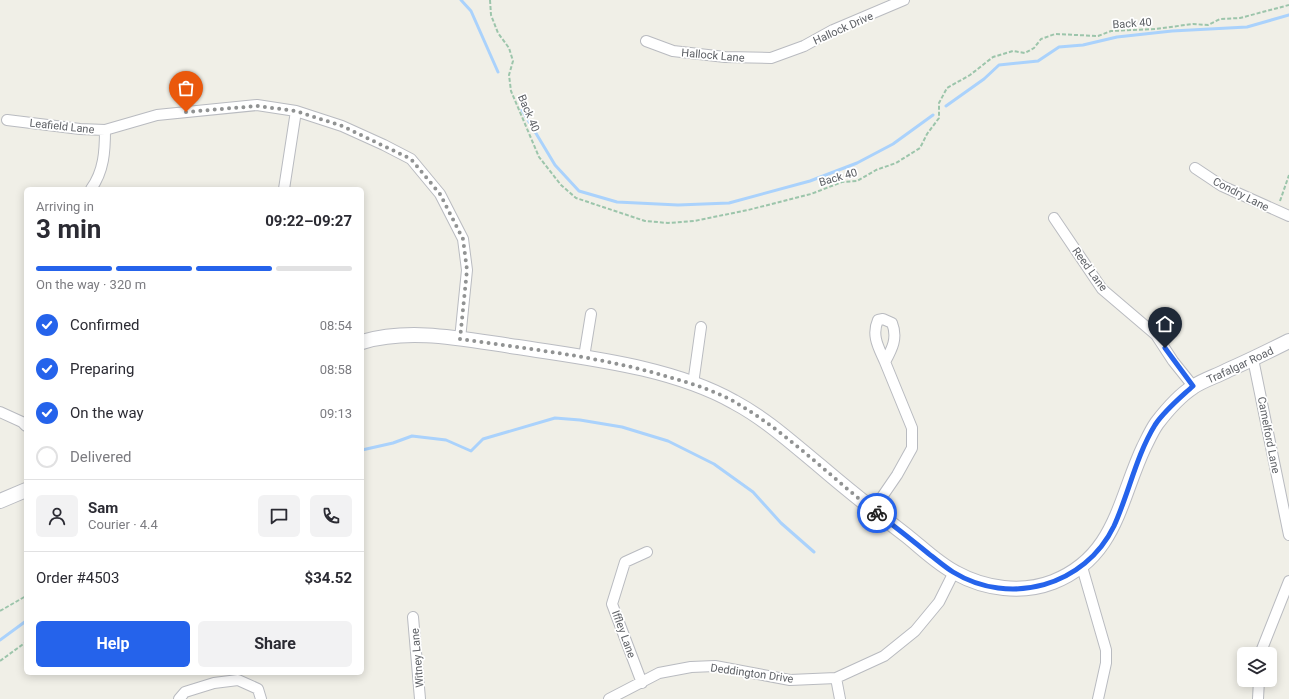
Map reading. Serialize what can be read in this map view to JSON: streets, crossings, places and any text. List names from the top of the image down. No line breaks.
{"streets":{"street":["Hallock Drive","Hallock Lane","Leafield Lane","Condry Lane","Reed Lane","Trafalgar Road","Camelford Lane","Iffley Lane","Witney Lane","Deddington Drive"],"path":["Back 40"]},"crossings":[["Hallock Drive","Hallock Lane"],["Leafield Lane","Trafalgar Road"],["Reed Lane","Trafalgar Road"],["Trafalgar Road","Camelford Lane"],["Trafalgar Road","Deddington Drive"],["Iffley Lane","Deddington Drive"]],"page":{"heading":["3 min","Arriving in","09:22–09:27"],"panel":["Sam","Courier · 4.4","Order #4503","$34.52"],"bar":"On the way · 320 m","list":[["Confirmed","08:54"],["Preparing","08:58"],["On the way","09:13"],"Delivered"],"buttons":["Help","Share"]}}
